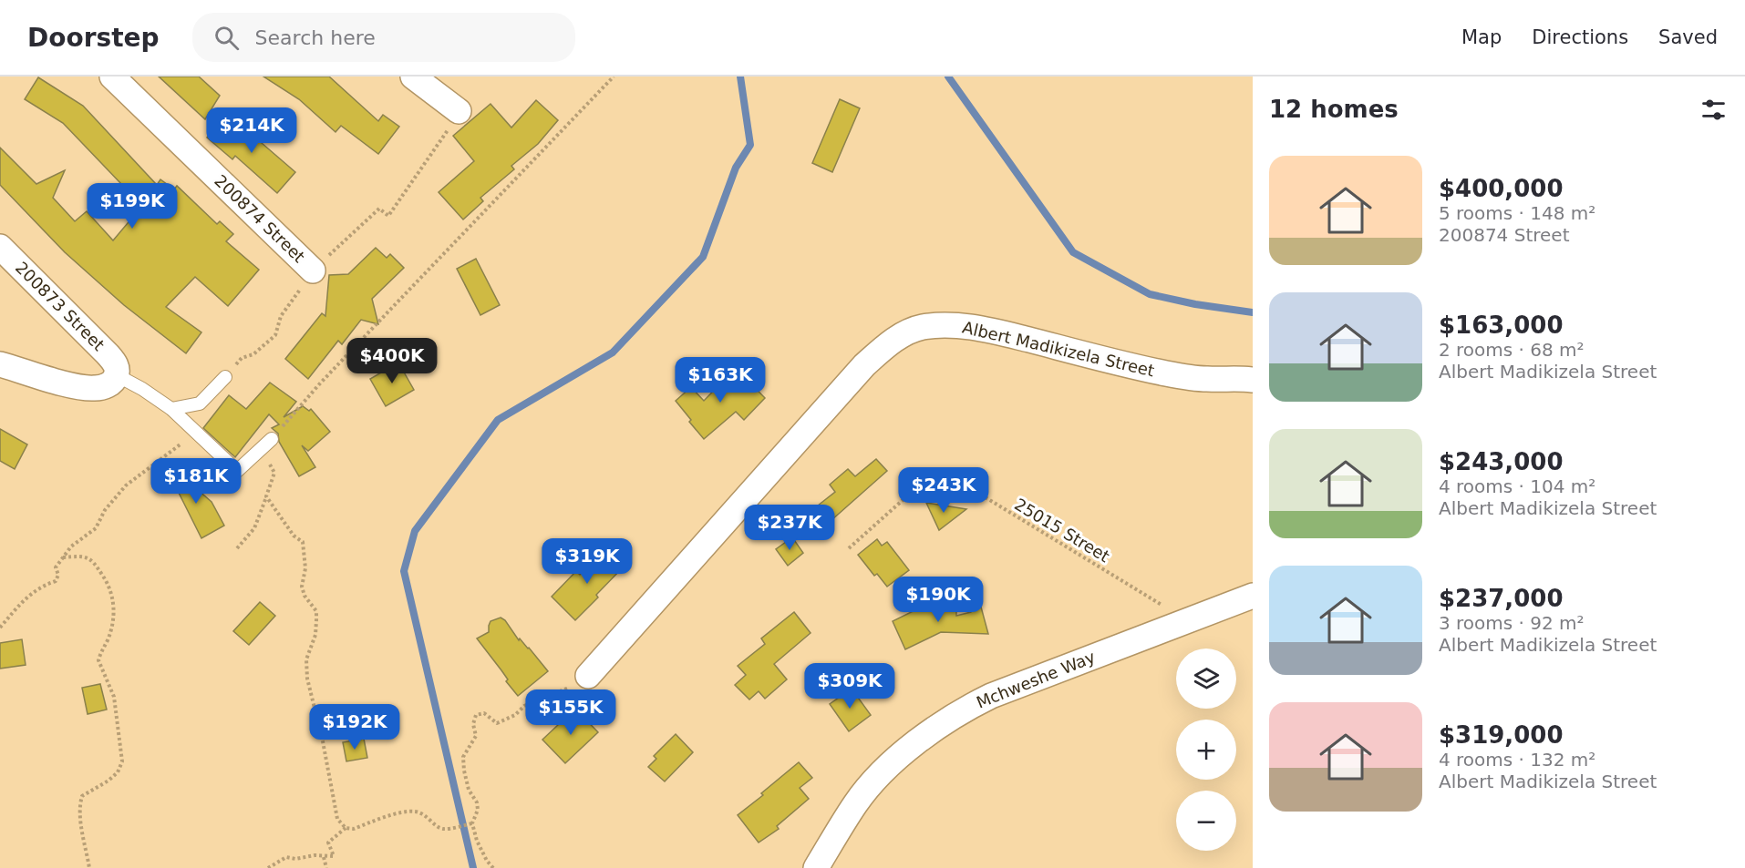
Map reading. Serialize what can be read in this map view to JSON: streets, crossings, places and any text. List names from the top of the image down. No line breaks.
{"streets":{"street":["200874 Street","200873 Street","Albert Madikizela Street","Mchweshe Way"],"path":["25015 Street"]},"crossings":[["25015 Street","Mchweshe Way"]],"page":{"header":"Doorstep","search":"Search here","nav":["Map","Directions","Saved"],"heading":"12 homes","price":["$214K","$199K","$400K","$163K","$181K","$243K","$237K","$319K","$190K","$309K","$155K","$192K"],"list":[{"name":"$400,000","note":"5 rooms · 148 m² · 200874 Street"},{"name":"$163,000","note":"2 rooms · 68 m² · Albert Madikizela Street"},{"name":"$243,000","note":"4 rooms · 104 m² · Albert Madikizela Street"},{"name":"$237,000","note":"3 rooms · 92 m² · Albert Madikizela Street"},{"name":"$319,000","note":"4 rooms · 132 m² · Albert Madikizela Street"}],"map_buttons":["+","−"]}}
